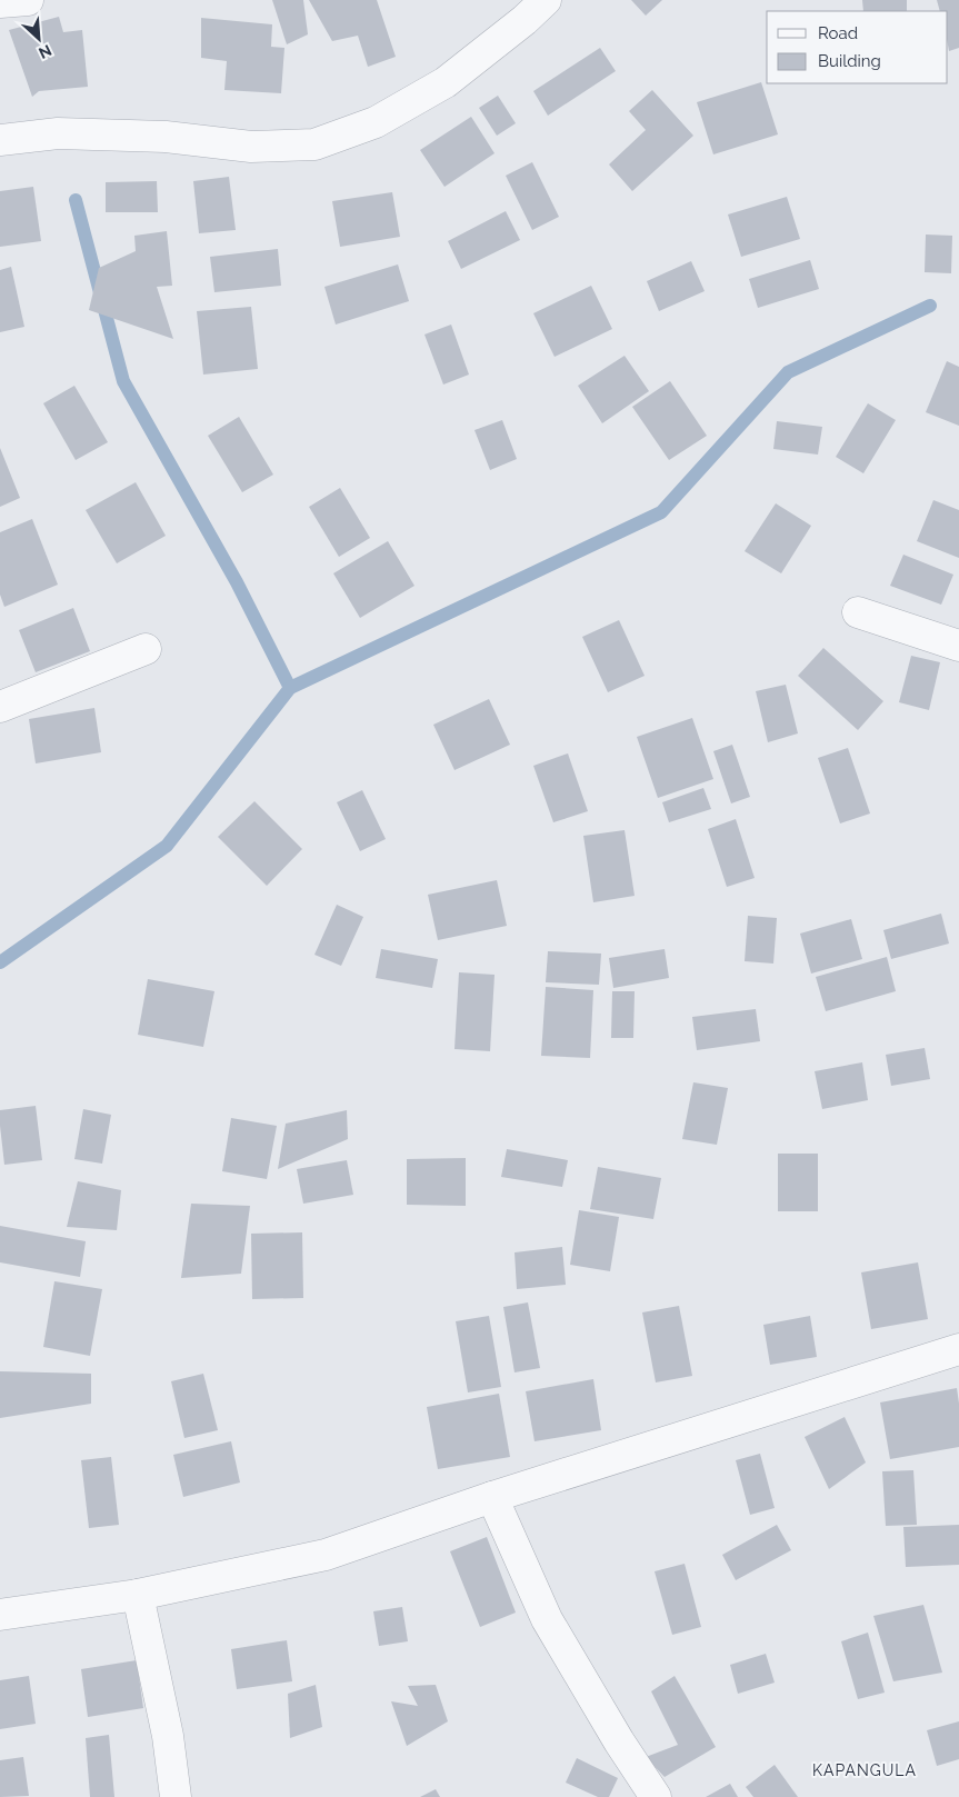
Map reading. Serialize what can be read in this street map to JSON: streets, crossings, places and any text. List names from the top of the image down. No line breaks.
{"districts":["KAPANGULA"],"legend":["Road","Building"],"north":"bottom right"}
